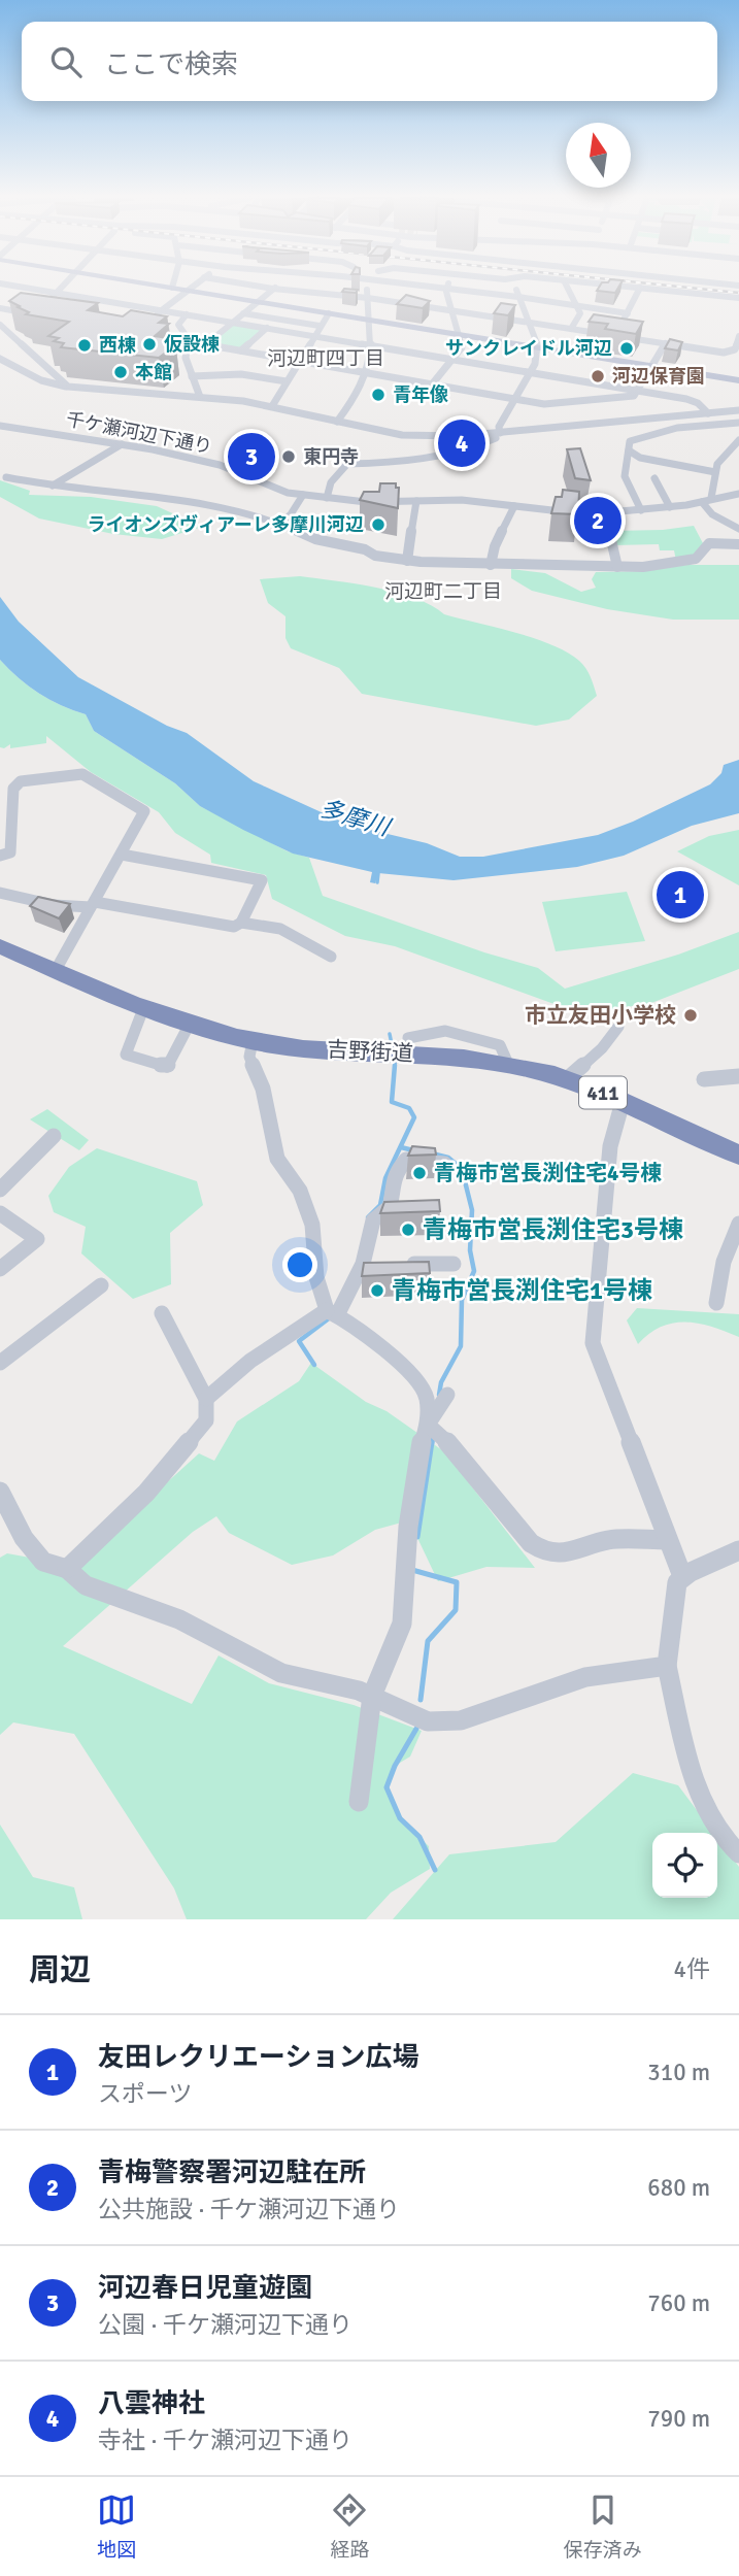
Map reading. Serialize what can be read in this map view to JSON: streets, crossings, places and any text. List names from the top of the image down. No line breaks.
{"streets":{"highway":["吉野街道","411"],"street":["千ケ瀬河辺下通り"]},"districts":["河辺町四丁目","河辺町二丁目"],"water":["多摩川"],"places":["仮設棟","西棟","サンクレイドル河辺","本館","河辺保育園","青年像","東円寺","ライオンズヴィアーレ多摩川河辺","市立友田小学校","青梅市営長渕住宅4号棟","青梅市営長渕住宅3号棟","青梅市営長渕住宅1号棟"],"north":"top","page":{"search":"ここで検索","pins":["4","3","2","1"],"heading":["周辺","4件"],"list":[{"mark":"1","name":"友田レクリエーション広場","note":"スポーツ","value":"310 m"},{"mark":"2","name":"青梅警察署河辺駐在所","note":"公共施設 · 千ケ瀬河辺下通り","value":"680 m"},{"mark":"3","name":"河辺春日児童遊園","note":"公園 · 千ケ瀬河辺下通り","value":"760 m"},{"mark":"4","name":"八雲神社","note":"寺社 · 千ケ瀬河辺下通り","value":"790 m"}],"nav":["地図","経路","保存済み"]}}
